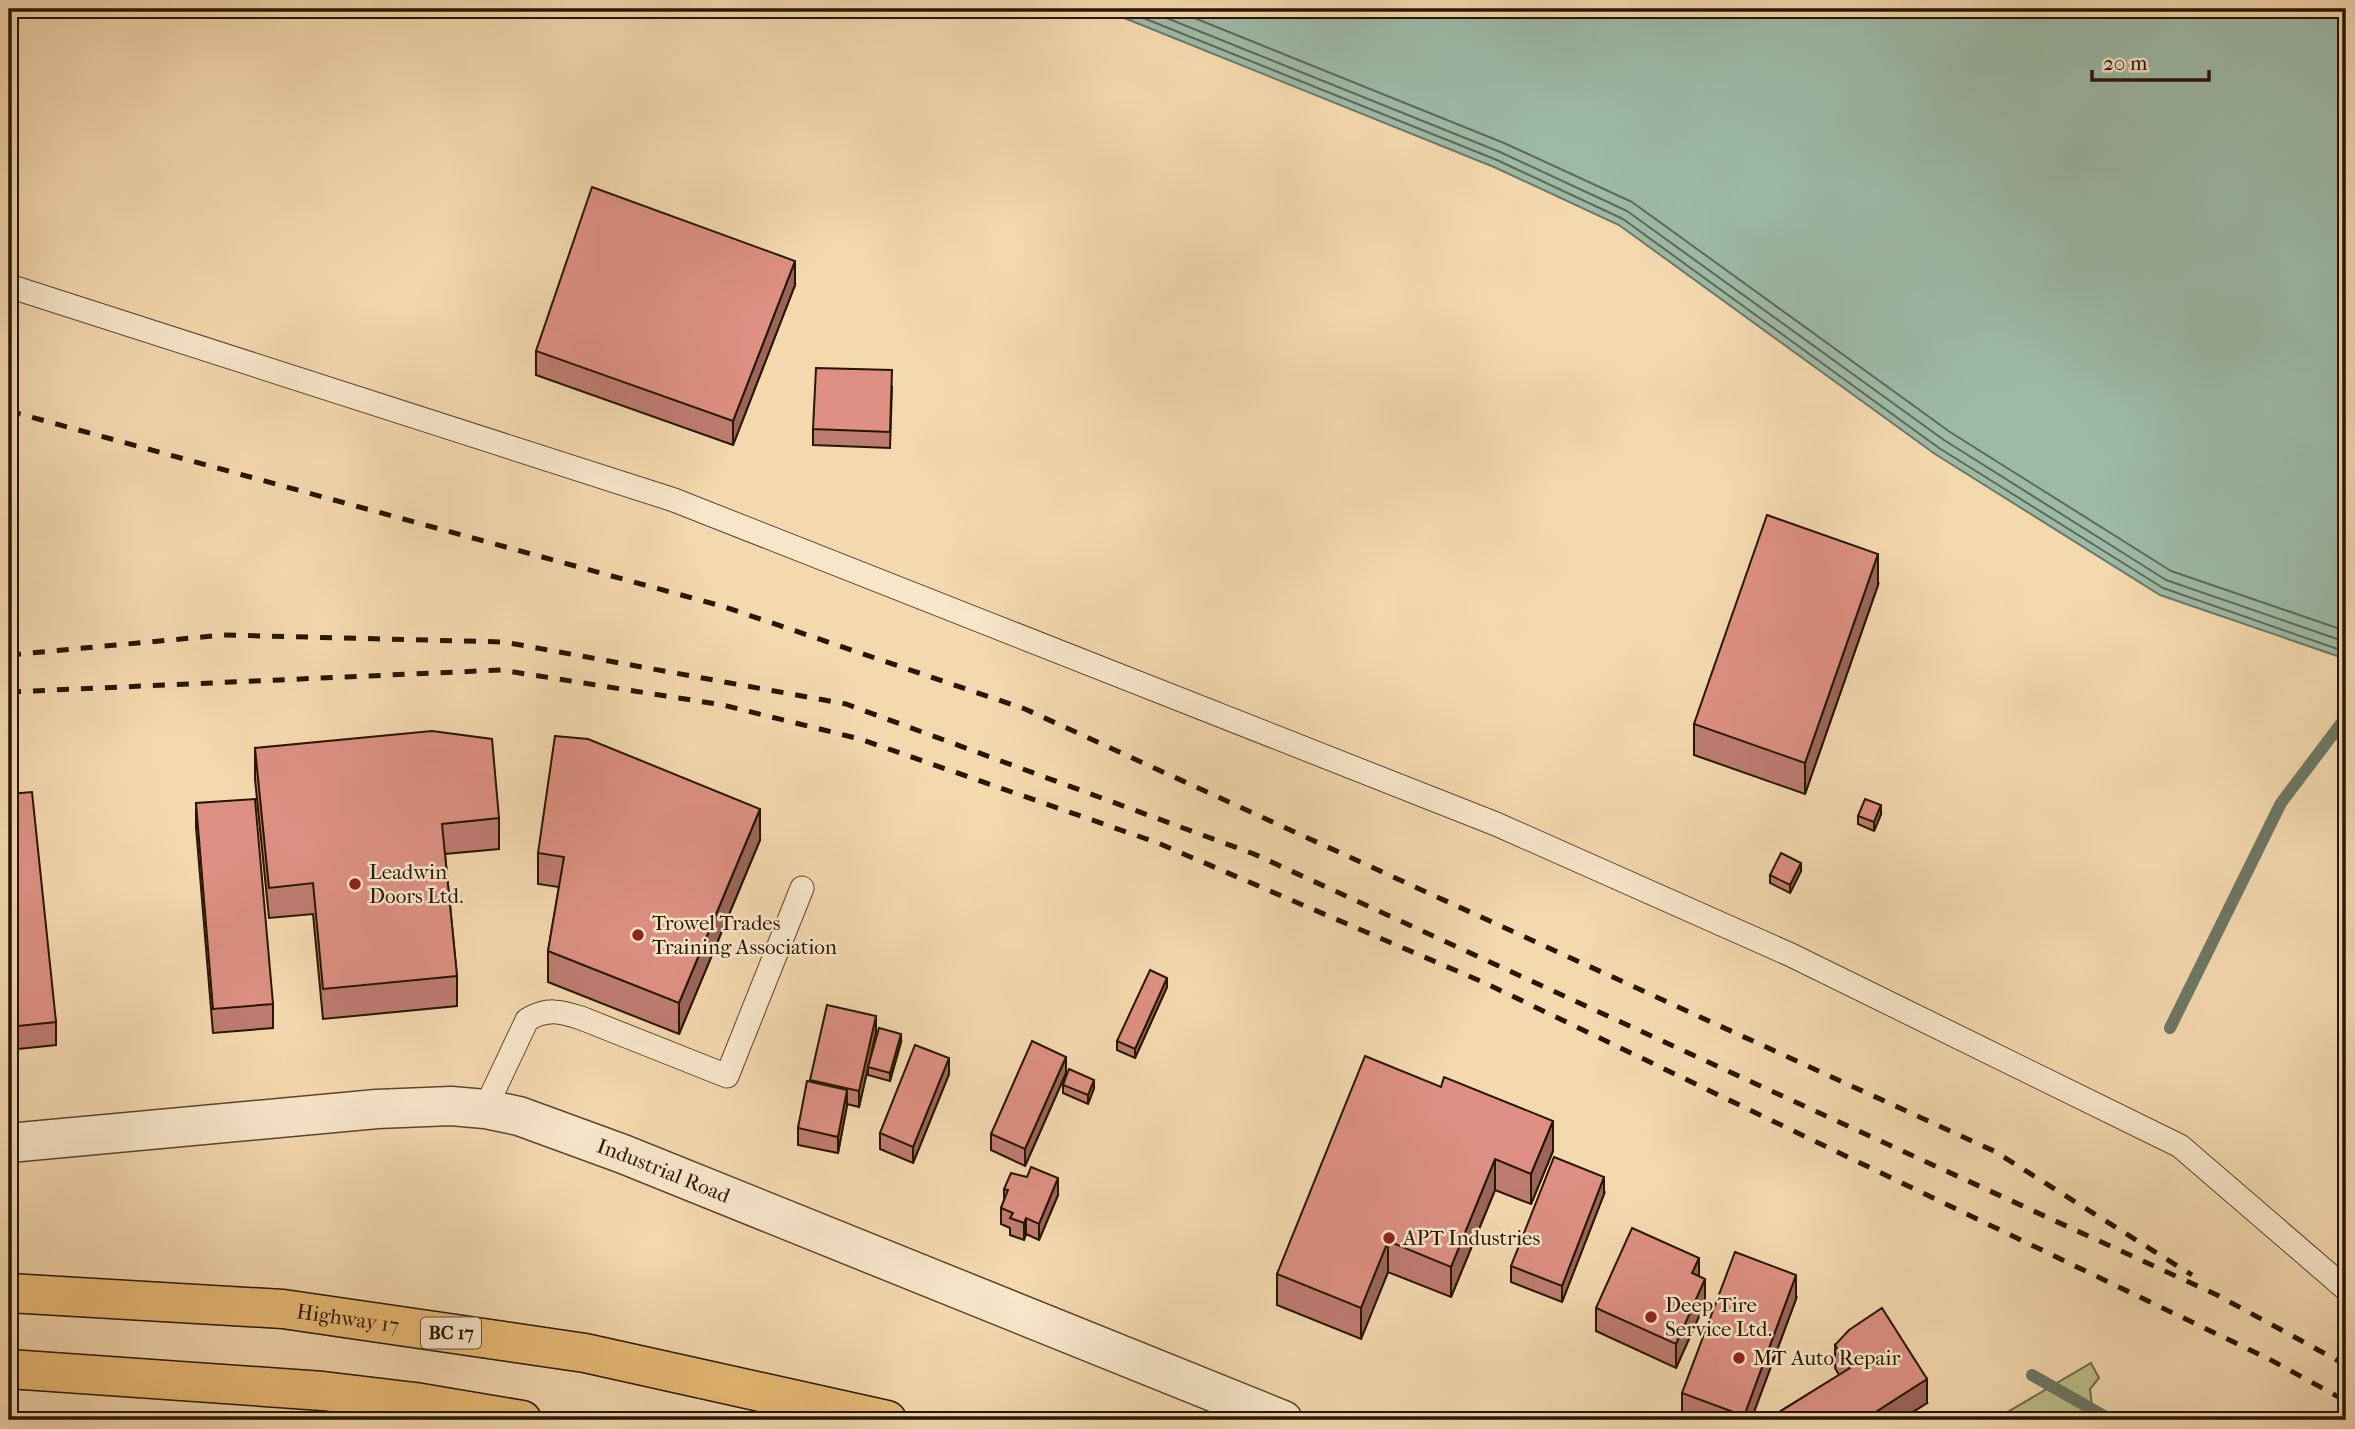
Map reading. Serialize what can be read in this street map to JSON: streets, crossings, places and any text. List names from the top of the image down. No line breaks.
{"streets":{"highway":["Highway 17","BC 17"],"street":["Industrial Road"]},"places":["Leadwin Doors Ltd.","Trowel Trades Training Association","APT Industries","Deep Tire Service Ltd.","MT Auto Repair"],"scale_bar":"20 m"}
